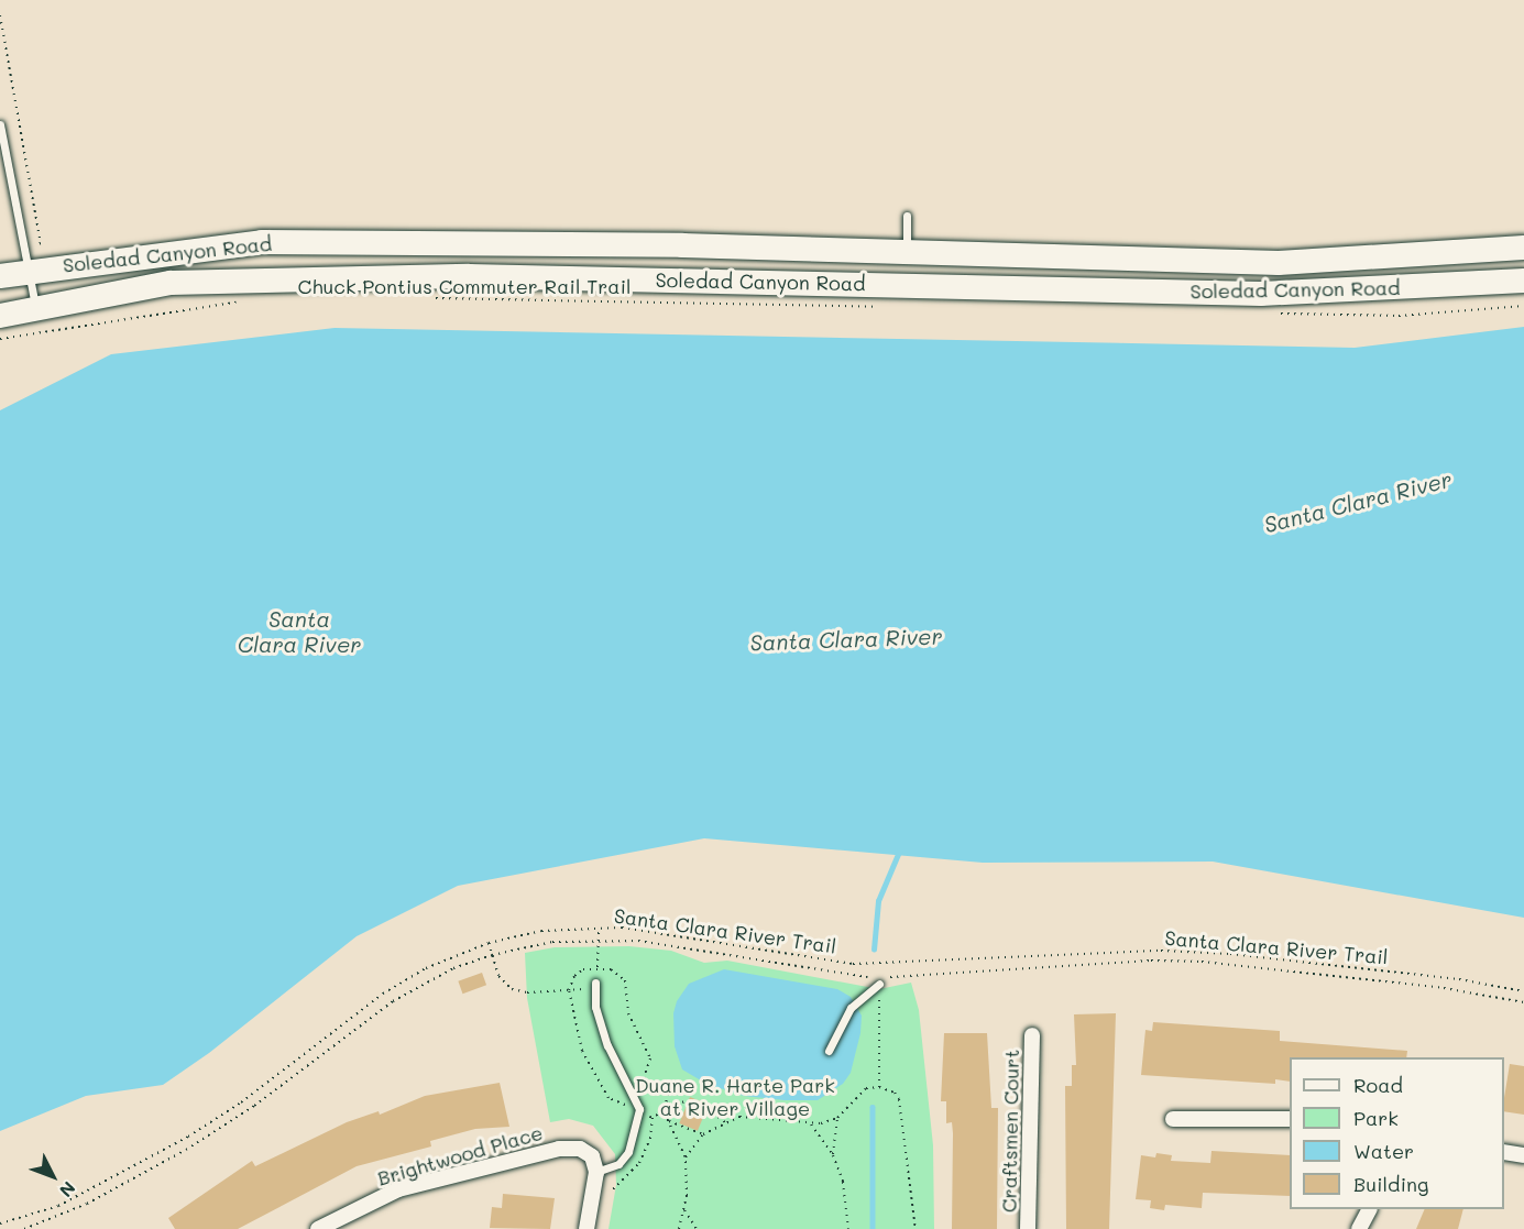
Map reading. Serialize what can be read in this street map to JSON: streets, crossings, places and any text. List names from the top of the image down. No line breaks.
{"streets":{"main road":["Soledad Canyon Road"],"street":["Craftsmen Court","Brightwood Place"],"path":["Chuck Pontius Commuter Rail Trail","Santa Clara River Trail"]},"water":["Santa Clara River"],"parks":["Duane R. Harte Park at River Village"],"legend":["Road","Park","Water","Building"],"north":"bottom right"}
